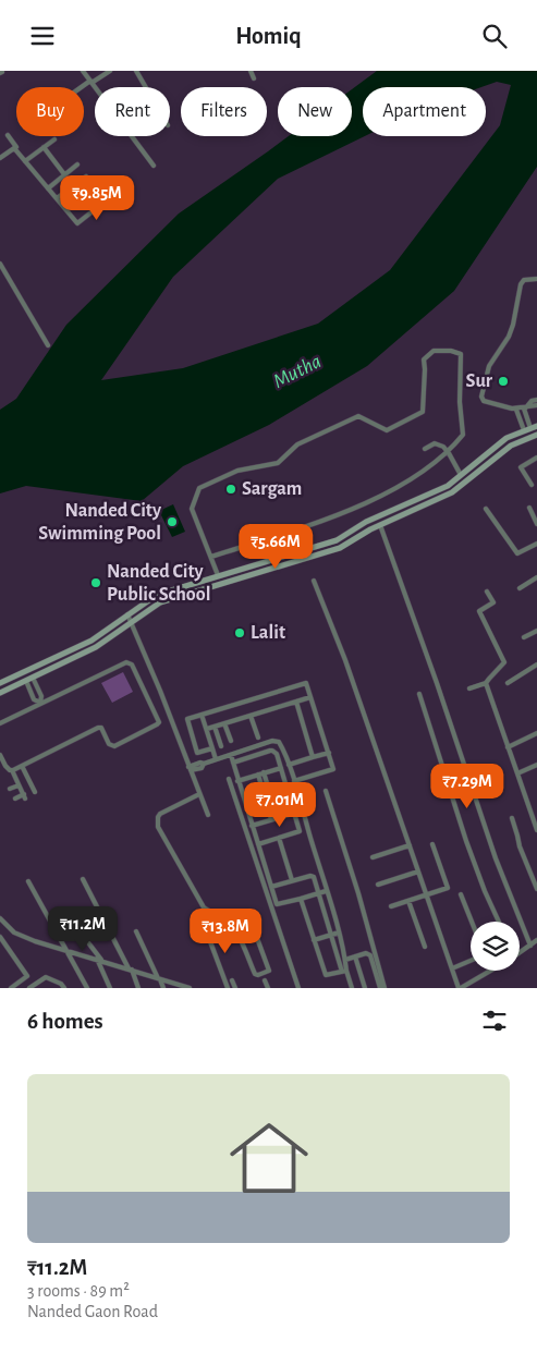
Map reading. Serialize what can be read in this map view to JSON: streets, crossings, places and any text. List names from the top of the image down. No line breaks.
{"water":["Mutha"],"places":["Sur","Sargam","Nanded City Swimming Pool","Nanded City Public School","Lalit"],"page":{"header":"Homiq","chip":["Buy","Rent","Filters","New","Apartment"],"price":["₹9.85M","₹5.66M","₹7.29M","₹7.01M","₹11.2M","₹13.8M"],"heading":"6 homes","list":[{"name":"₹11.2M","note":"3 rooms · 89 m² · Nanded Gaon Road"}]}}
